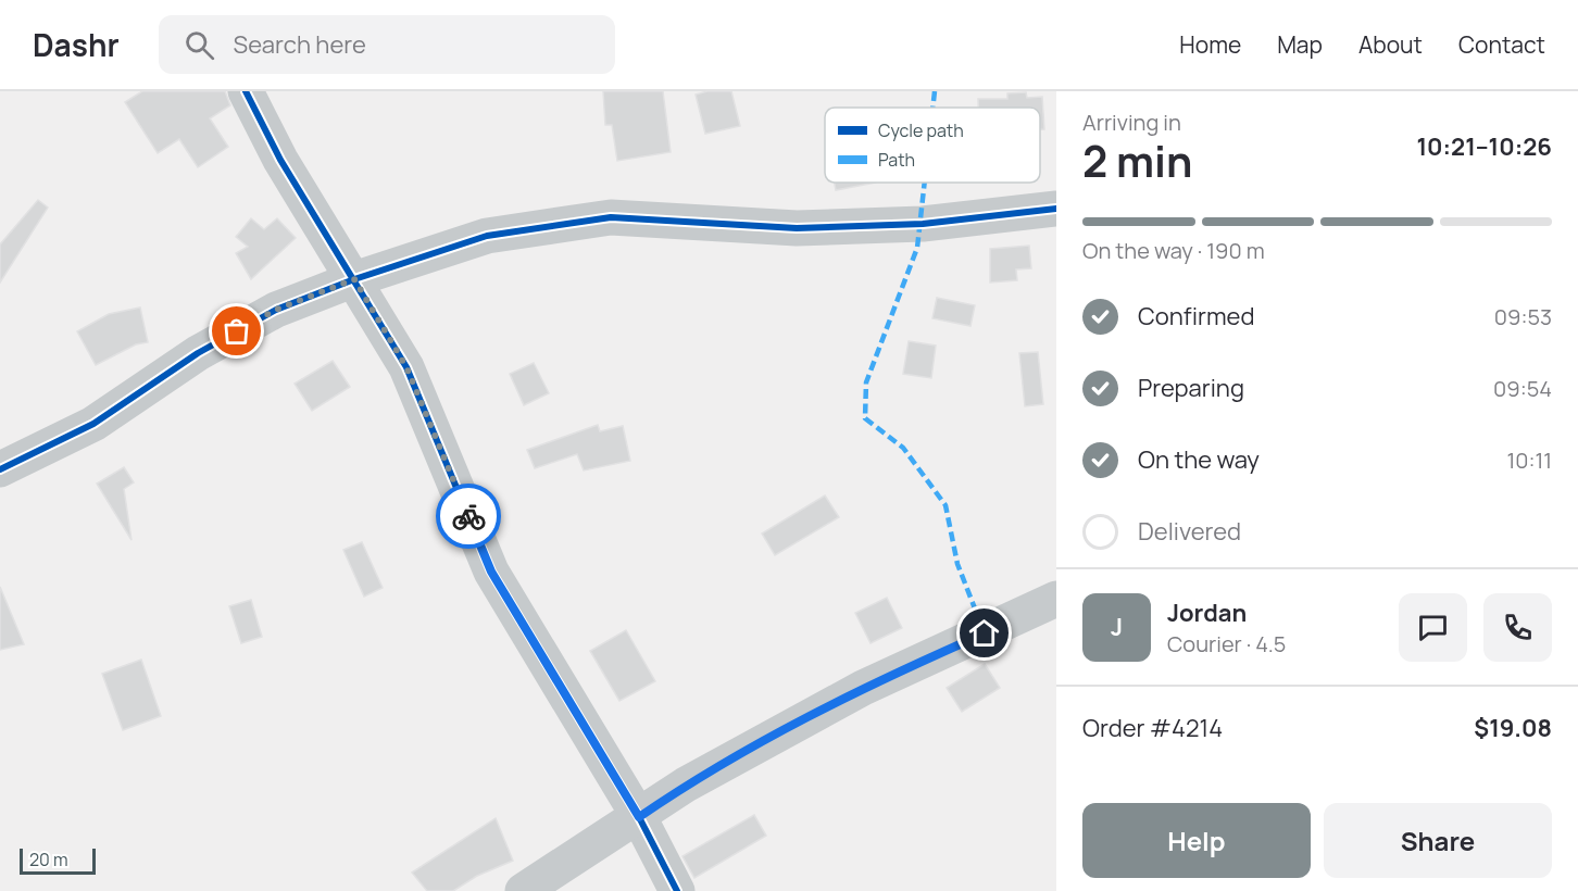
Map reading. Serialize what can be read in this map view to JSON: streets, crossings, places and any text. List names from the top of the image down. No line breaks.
{"legend":["Cycle path","Path"],"scale_bar":"20 m","page":{"header":"Dashr","search":"Search here","nav":["Home","Map","About","Contact"],"heading":["2 min","Arriving in","10:21–10:26"],"panel":["Jordan","Courier · 4.5","Order #4214","$19.08"],"bar":"On the way · 190 m","list":[["Confirmed","09:53"],["Preparing","09:54"],["On the way","10:11"],"Delivered"],"round":"J","buttons":["Help","Share"],"scale":"20 m"}}
